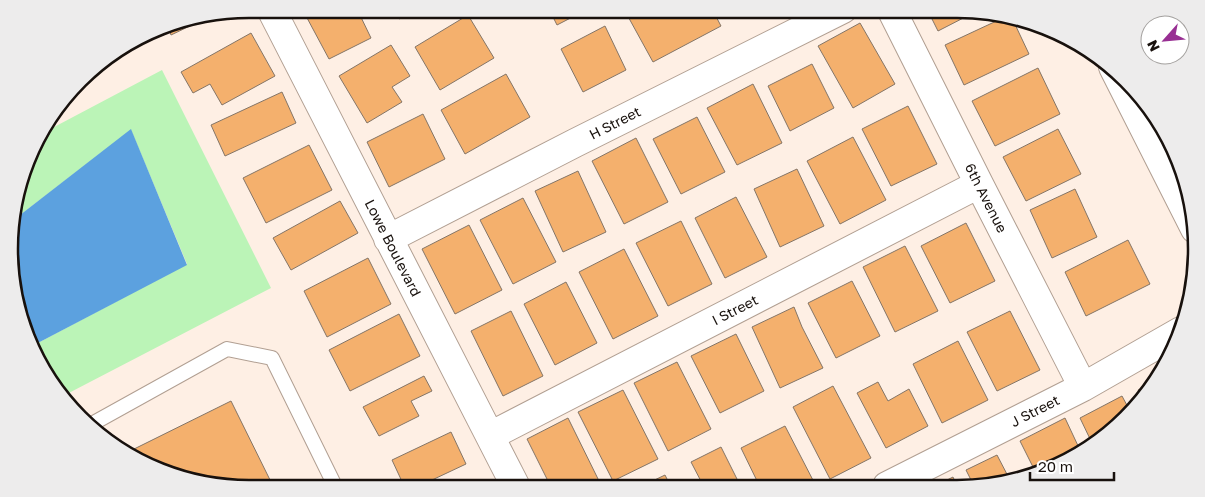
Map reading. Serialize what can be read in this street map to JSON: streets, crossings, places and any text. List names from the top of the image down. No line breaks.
{"streets":{"street":["H Street","6th Avenue","Lowe Boulevard","I Street","J Street"]},"crossings":[["H Street","Lowe Boulevard"],["6th Avenue","I Street"],["6th Avenue","J Street"],["Lowe Boulevard","I Street"]],"scale_bar":"20 m","north":"bottom left"}
